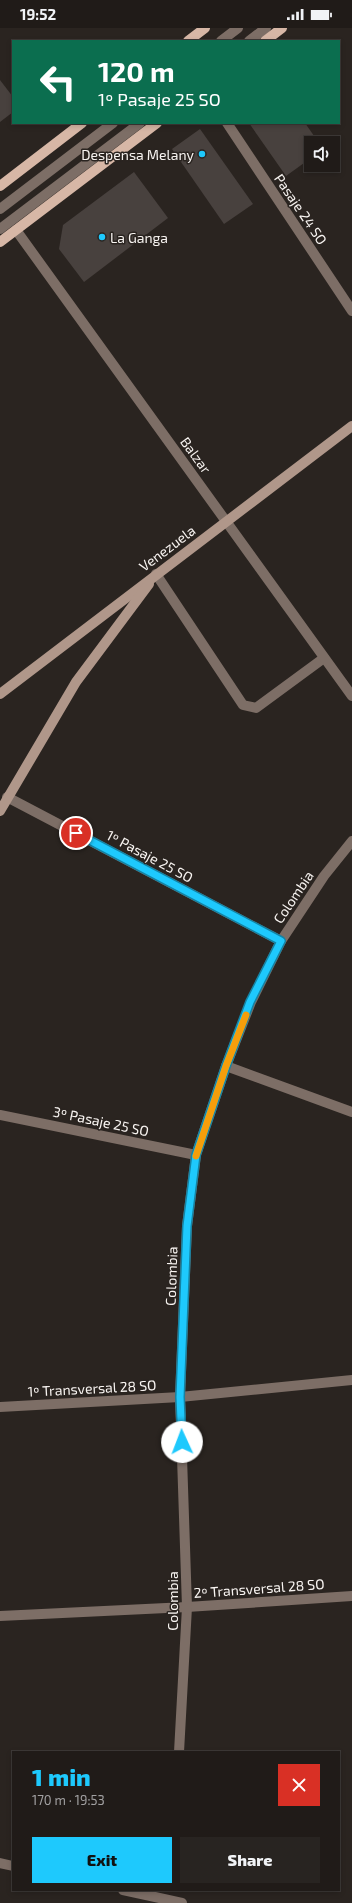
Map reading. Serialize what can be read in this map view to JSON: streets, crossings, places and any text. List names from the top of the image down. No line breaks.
{"streets":{"street":["Pasaje 24 SO","Balzar","Venezuela","1º Pasaje 25 SO","Colombia","3º Pasaje 25 SO","1º Transversal 28 SO","2º Transversal 28 SO"]},"crossings":[["Balzar","Venezuela"],["1º Pasaje 25 SO","Colombia"],["Colombia","3º Pasaje 25 SO"],["Colombia","1º Transversal 28 SO"],["Colombia","2º Transversal 28 SO"]],"places":["Despensa Melany","La Ganga"],"page":{"status":"19:52","turn":["120 m","1º Pasaje 25 SO"],"heading":["1 min","170 m · 19:53"],"buttons":["Exit","Share"]}}
